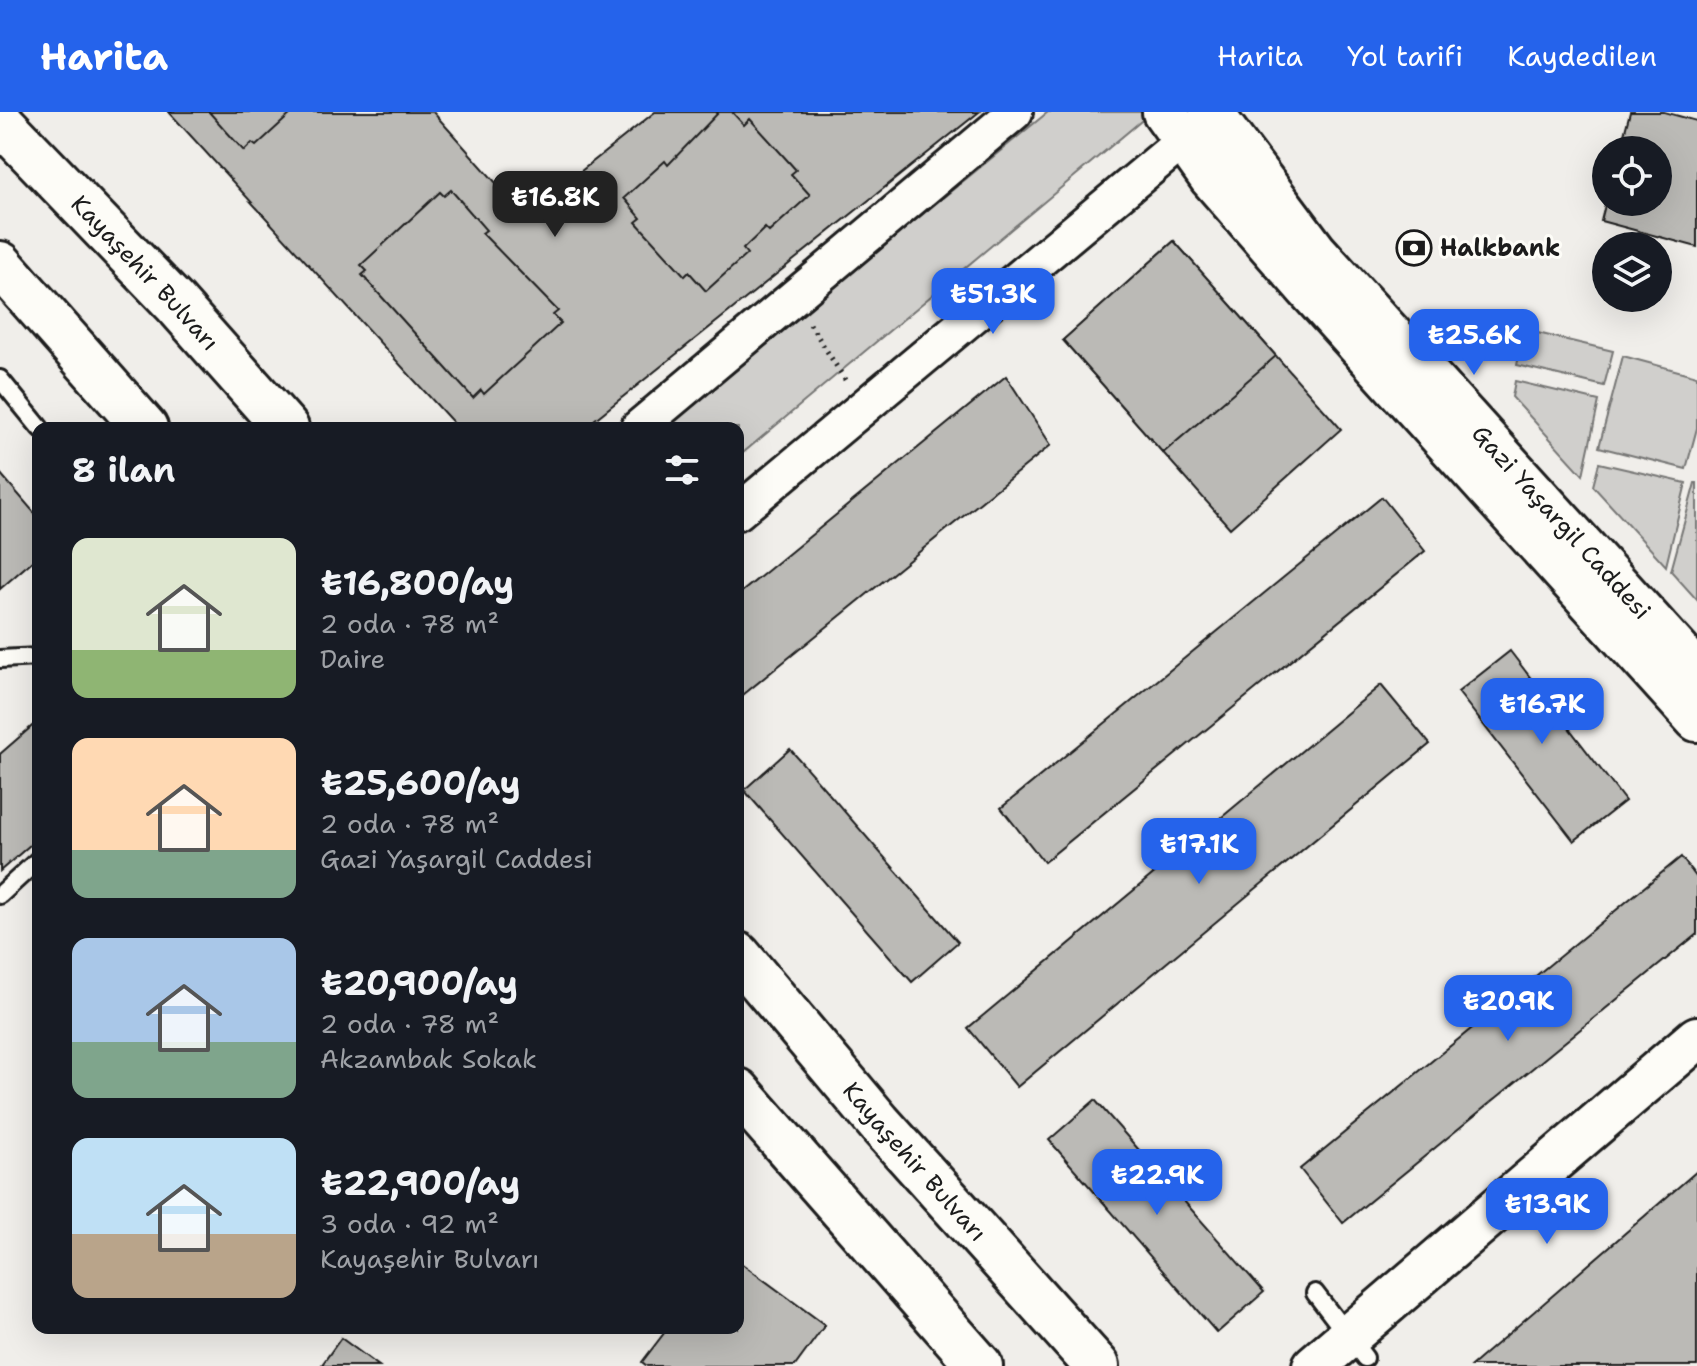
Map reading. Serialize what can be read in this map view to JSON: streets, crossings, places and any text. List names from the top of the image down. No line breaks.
{"streets":{"main road":["Kayaşehir Bulvarı"],"street":["Gazi Yaşargil Caddesi"]},"places":{"bank":["Halkbank"]},"page":{"header":"Harita","nav":["Harita","Yol tarifi","Kaydedilen"],"price":["₺16.8K","₺51.3K","₺25.6K","₺16.7K","₺17.1K","₺20.9K","₺22.9K","₺13.9K"],"heading":"8 ilan","list":[{"name":"₺16,800/ay","note":"2 oda · 78 m² · Daire"},{"name":"₺25,600/ay","note":"2 oda · 78 m² · Gazi Yaşargil Caddesi"},{"name":"₺20,900/ay","note":"2 oda · 78 m² · Akzambak Sokak"},{"name":"₺22,900/ay","note":"3 oda · 92 m² · Kayaşehir Bulvarı"}]}}
